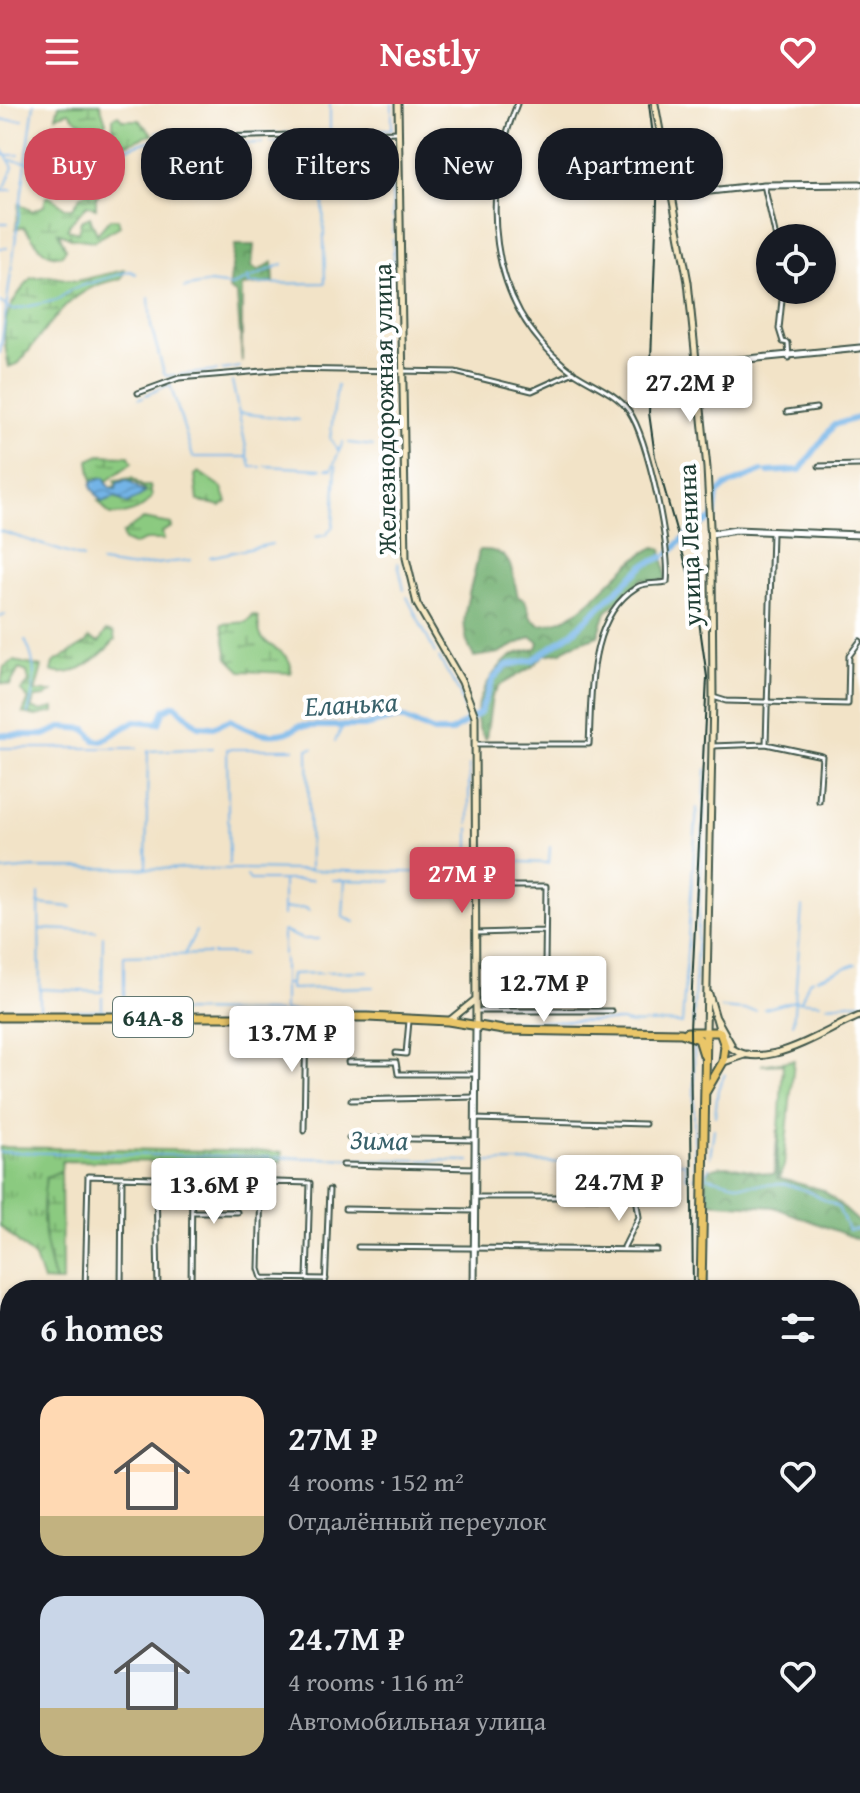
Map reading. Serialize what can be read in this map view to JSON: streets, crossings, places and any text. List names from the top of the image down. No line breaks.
{"streets":{"main road":["Железнодорожная улица","улица Ленина","64А-8"]},"crossings":[["Железнодорожная улица","64А-8"]],"water":["Еланька","Зима"],"page":{"header":"Nestly","chip":["Buy","Rent","Filters","New","Apartment"],"price":["27.2M ₽","27M ₽","12.7M ₽","13.7M ₽","24.7M ₽","13.6M ₽"],"heading":"6 homes","list":[{"name":"27M ₽","note":"4 rooms · 152 m² · Отдалённый переулок"},{"name":"24.7M ₽","note":"4 rooms · 116 m² · Автомобильная улица"}]}}
